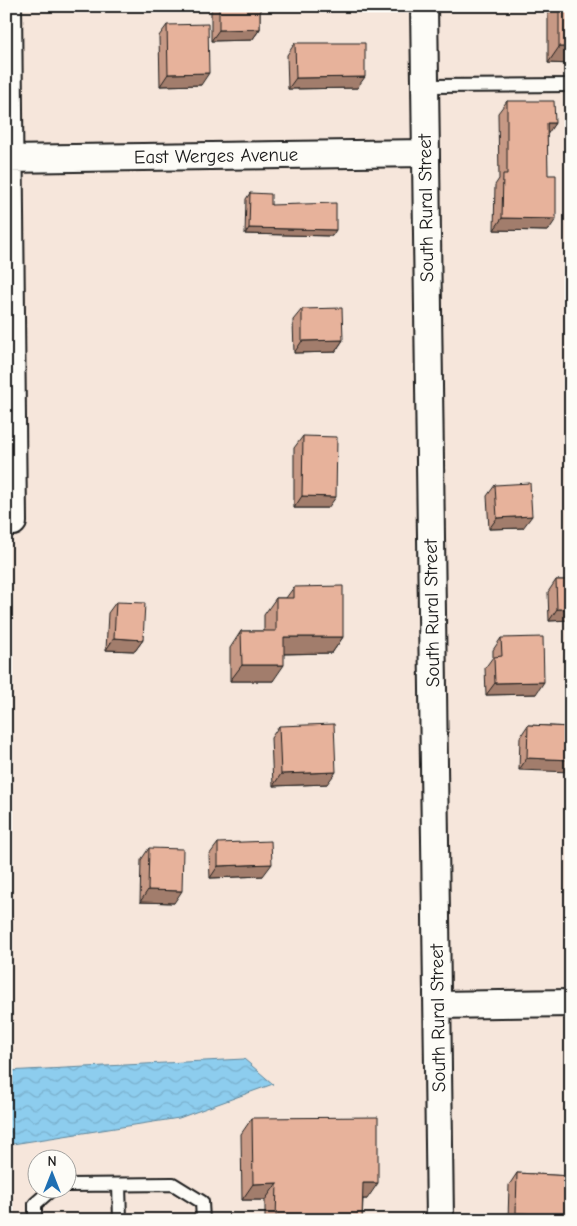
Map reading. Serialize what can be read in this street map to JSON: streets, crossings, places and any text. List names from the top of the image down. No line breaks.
{"streets":{"street":["East Werges Avenue","South Rural Street"]},"crossings":[["East Werges Avenue","South Rural Street"]],"north":"top"}
